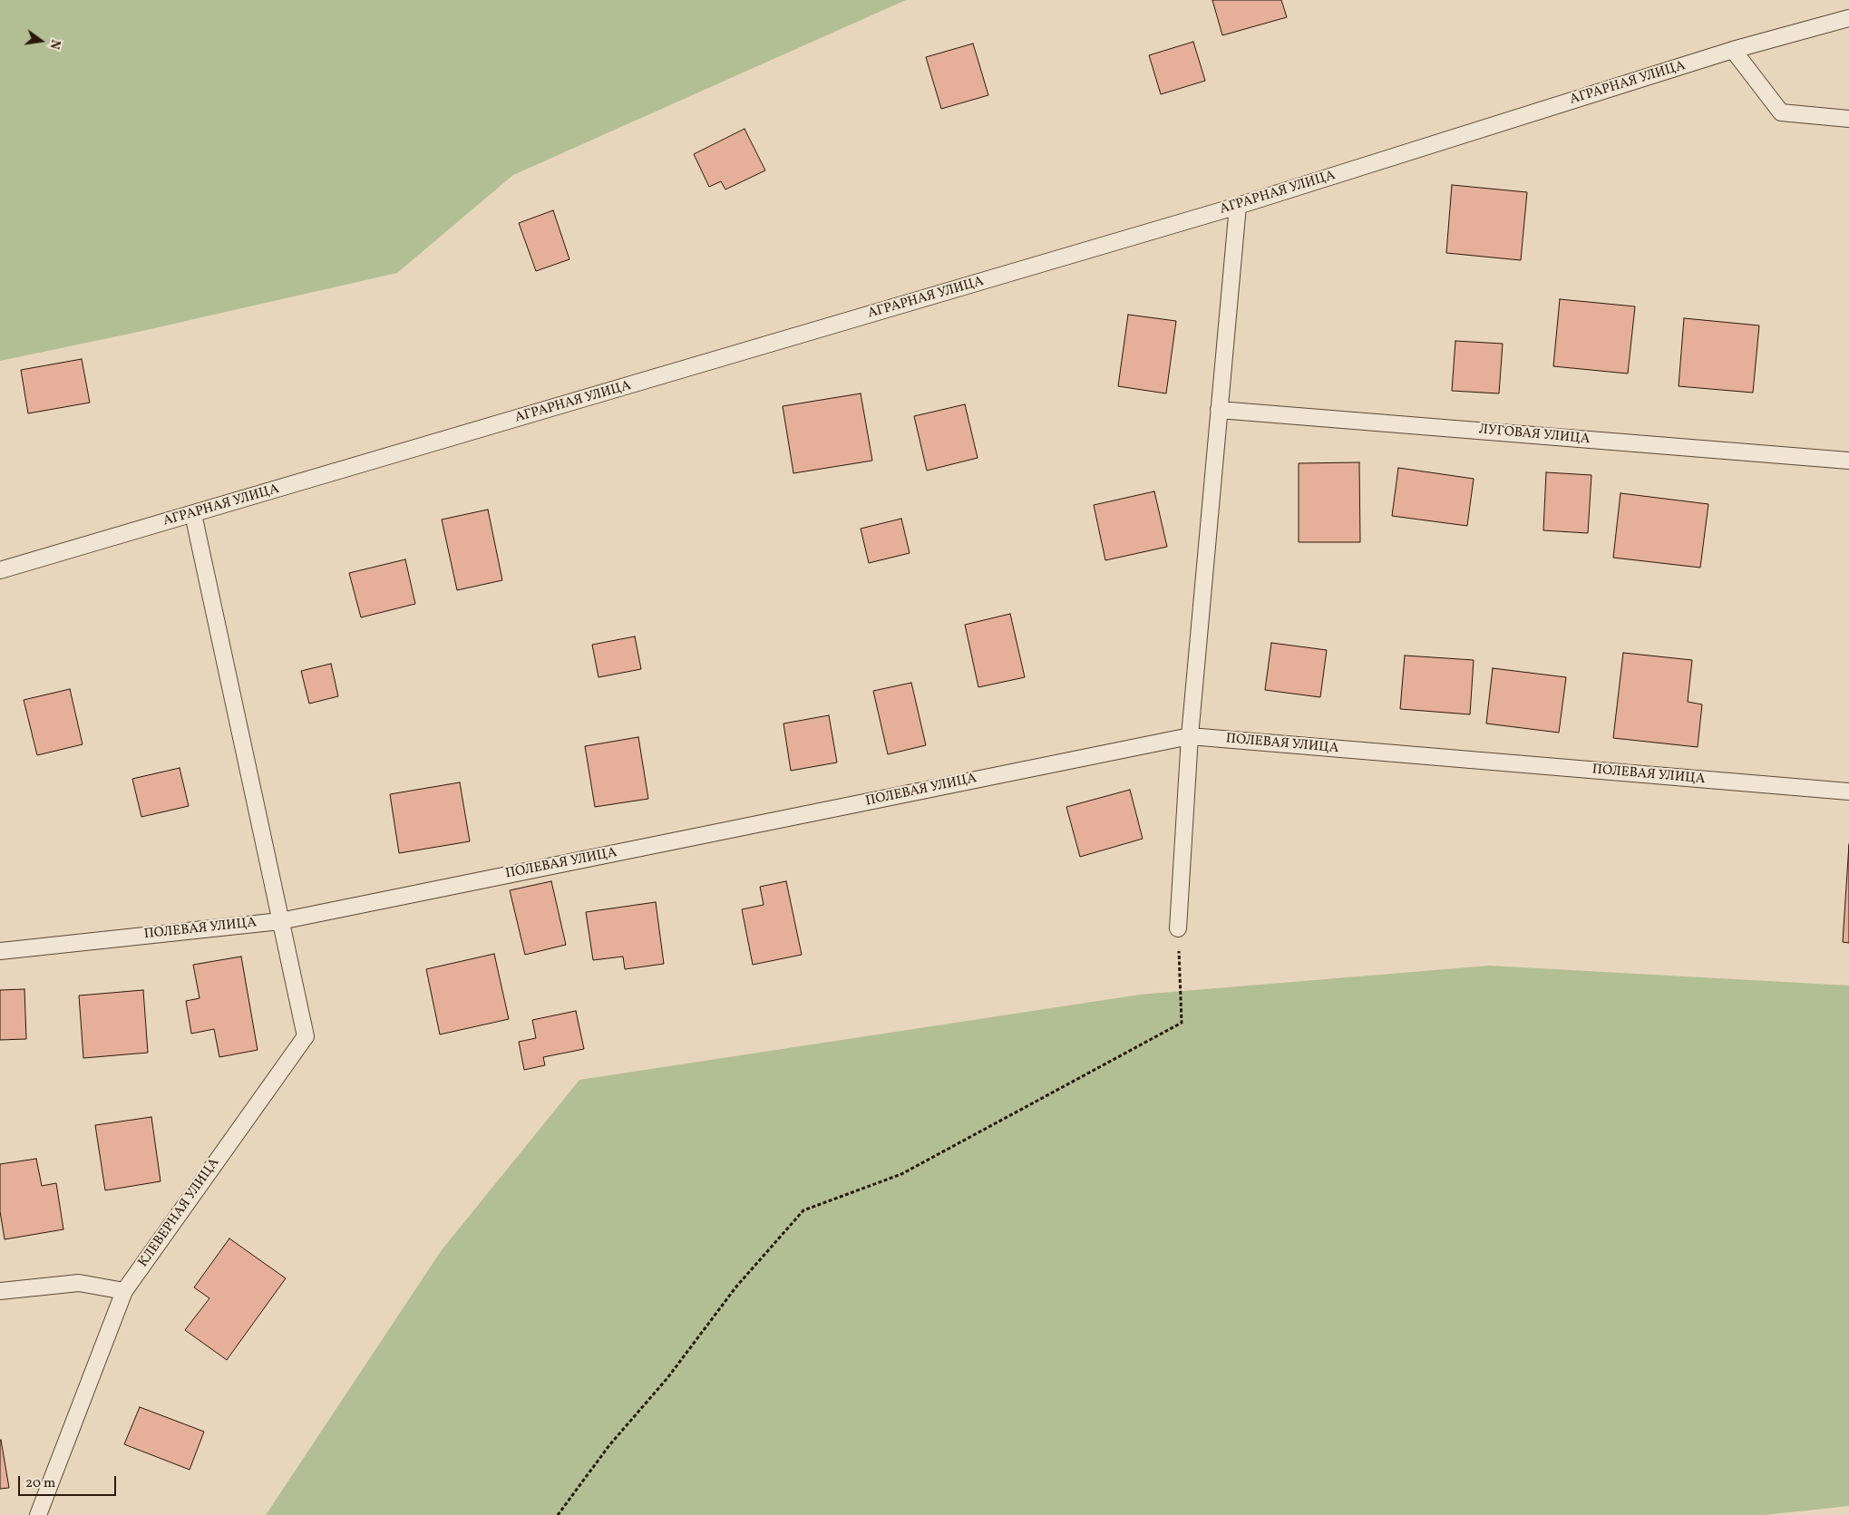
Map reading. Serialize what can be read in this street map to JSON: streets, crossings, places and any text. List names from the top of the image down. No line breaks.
{"streets":{"lane":["АГРАРНАЯ УЛИЦА","ЛУГОВАЯ УЛИЦА","ПОЛЕВАЯ УЛИЦА","КЛЕВЕРНАЯ УЛИЦА"]},"crossings":[["АГРАРНАЯ УЛИЦА","КЛЕВЕРНАЯ УЛИЦА"],["ПОЛЕВАЯ УЛИЦА","КЛЕВЕРНАЯ УЛИЦА"]],"scale_bar":"20 m","north":"right"}
